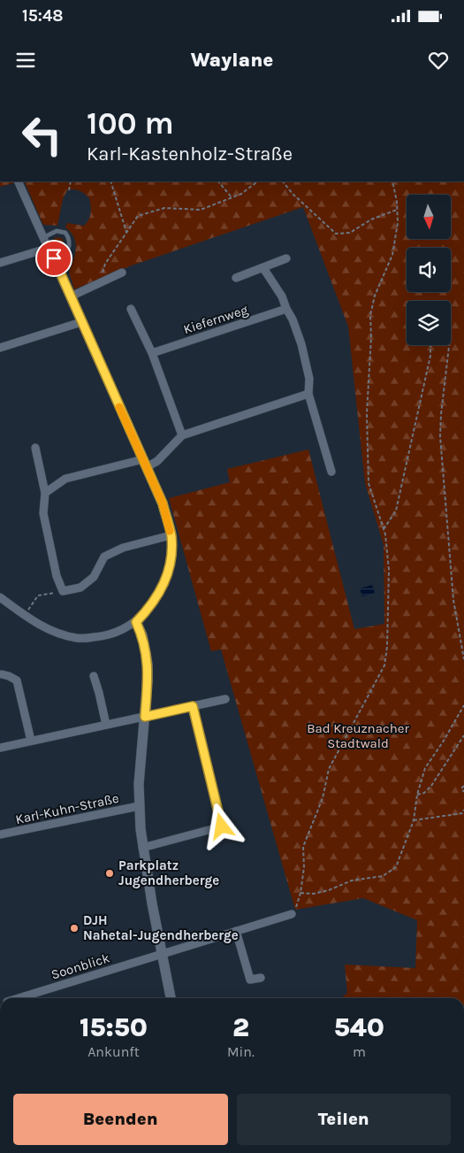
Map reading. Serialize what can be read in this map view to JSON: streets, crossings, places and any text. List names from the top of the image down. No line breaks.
{"streets":{"street":["Kiefernweg","Karl-Kuhn-Straße","Soonblick"]},"parks":["Bad Kreuznacher Stadtwald"],"places":["Parkplatz Jugendherberge","DJH Nahetal-Jugendherberge"],"north":"bottom","page":{"status":"15:48","header":"Waylane","turn":["100 m","Karl-Kastenholz-Straße"],"eta":["15:50","Ankunft","2","Min.","540","m"],"buttons":["Beenden","Teilen"]}}
